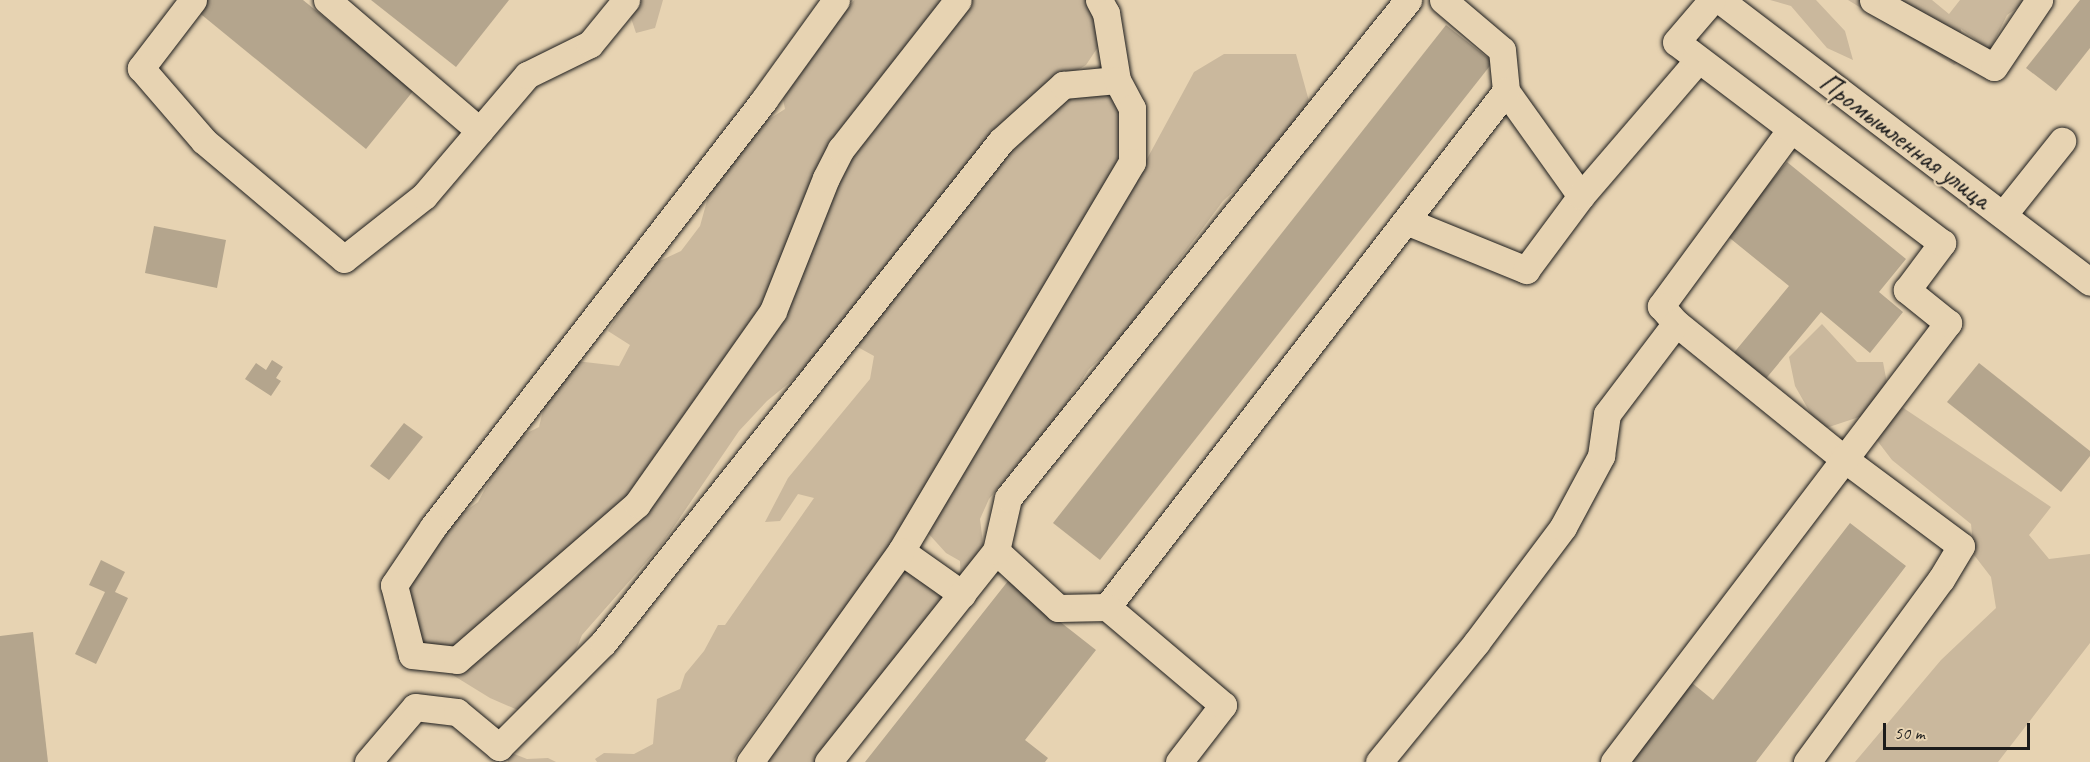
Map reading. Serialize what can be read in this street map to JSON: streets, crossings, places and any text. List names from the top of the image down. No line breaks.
{"streets":{"street":["Промышленная улица"]},"scale_bar":"50 m"}
